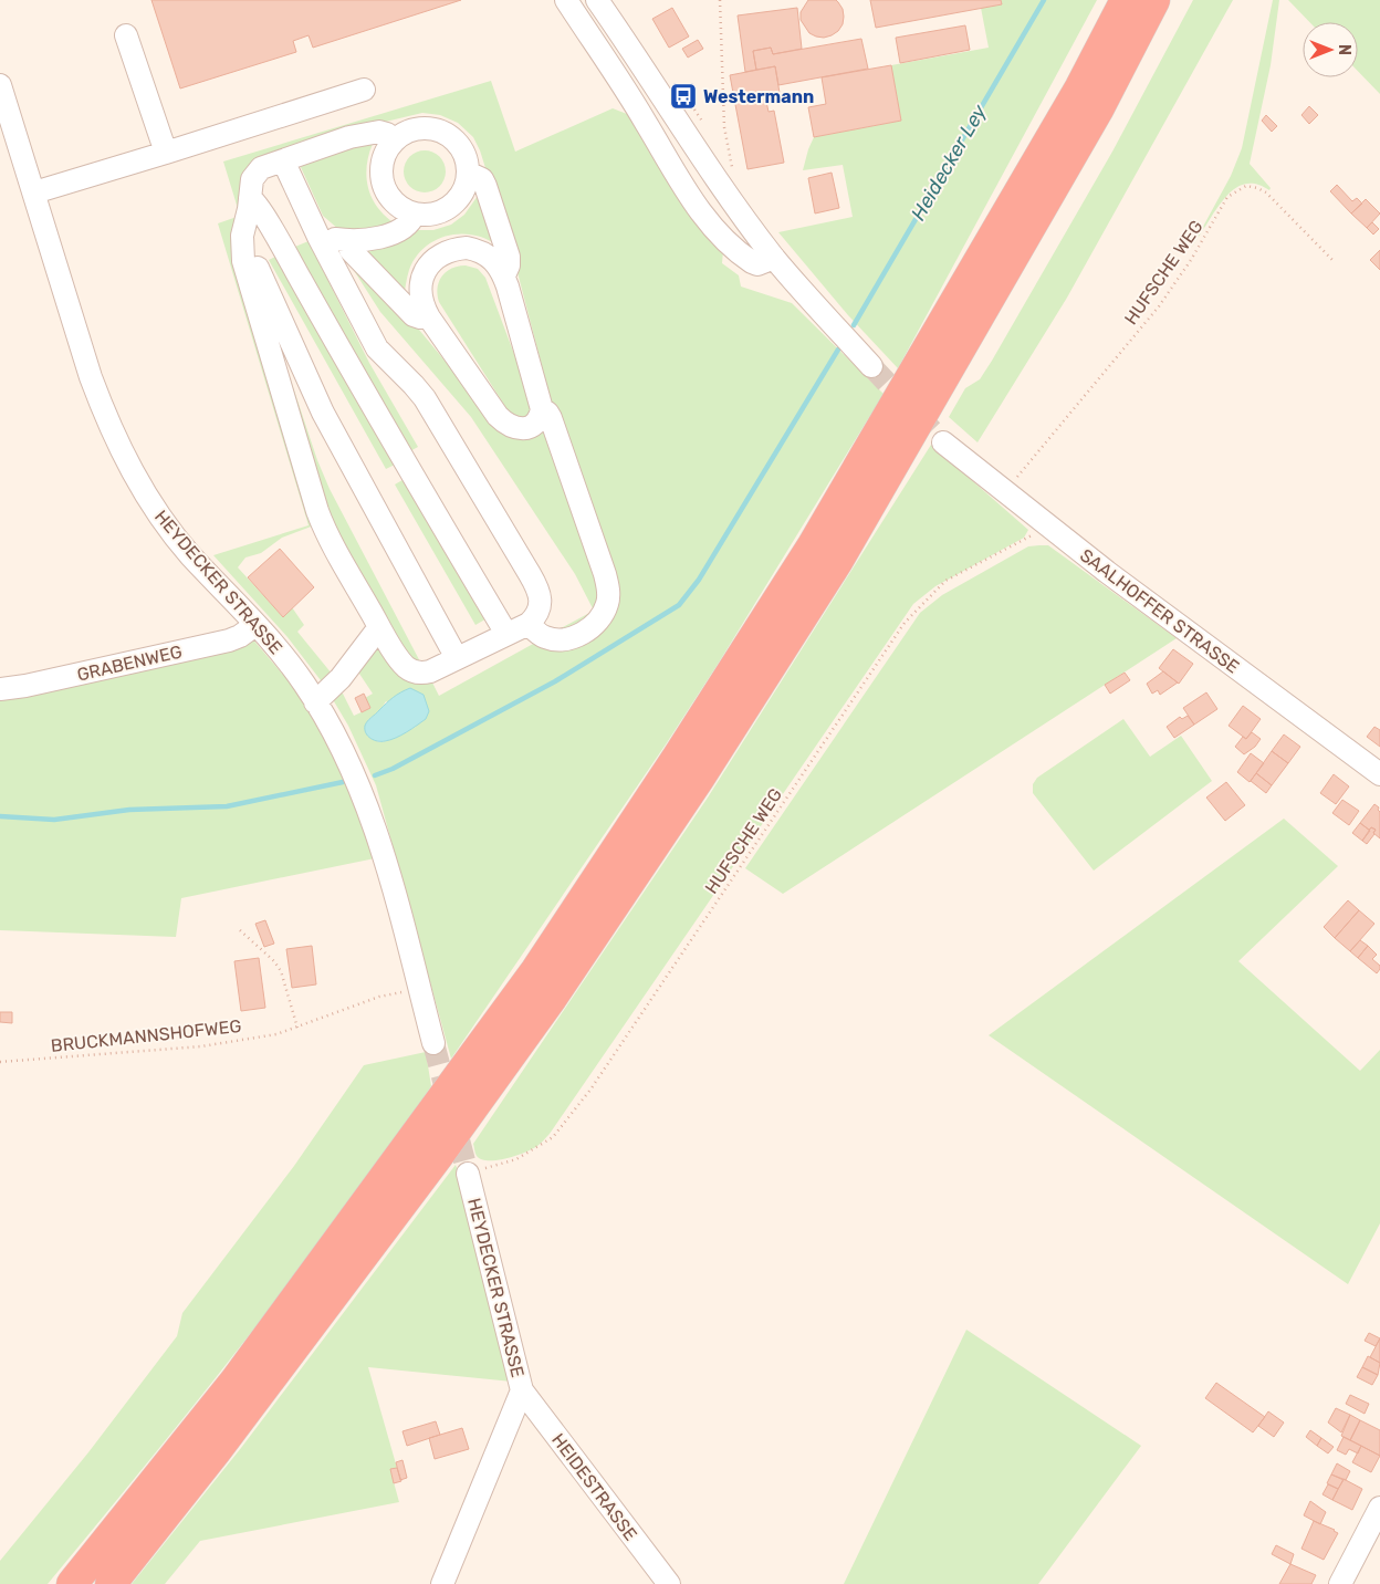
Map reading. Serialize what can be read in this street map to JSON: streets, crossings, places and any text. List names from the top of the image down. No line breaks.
{"streets":{"street":["HEYDECKER STRASSE","SAALHOFFER STRASSE","GRABENWEG","HEIDESTRASSE"],"path":["HUFSCHE WEG","BRUCKMANNSHOFWEG"]},"crossings":[["HUFSCHE WEG","HEYDECKER STRASSE"],["HUFSCHE WEG","SAALHOFFER STRASSE"],["HEYDECKER STRASSE","GRABENWEG"],["HEYDECKER STRASSE","BRUCKMANNSHOFWEG"],["HEYDECKER STRASSE","HEIDESTRASSE"]],"water":["Heidecker Ley"],"places":{"bus stop":["Westermann"]},"north":"right"}
